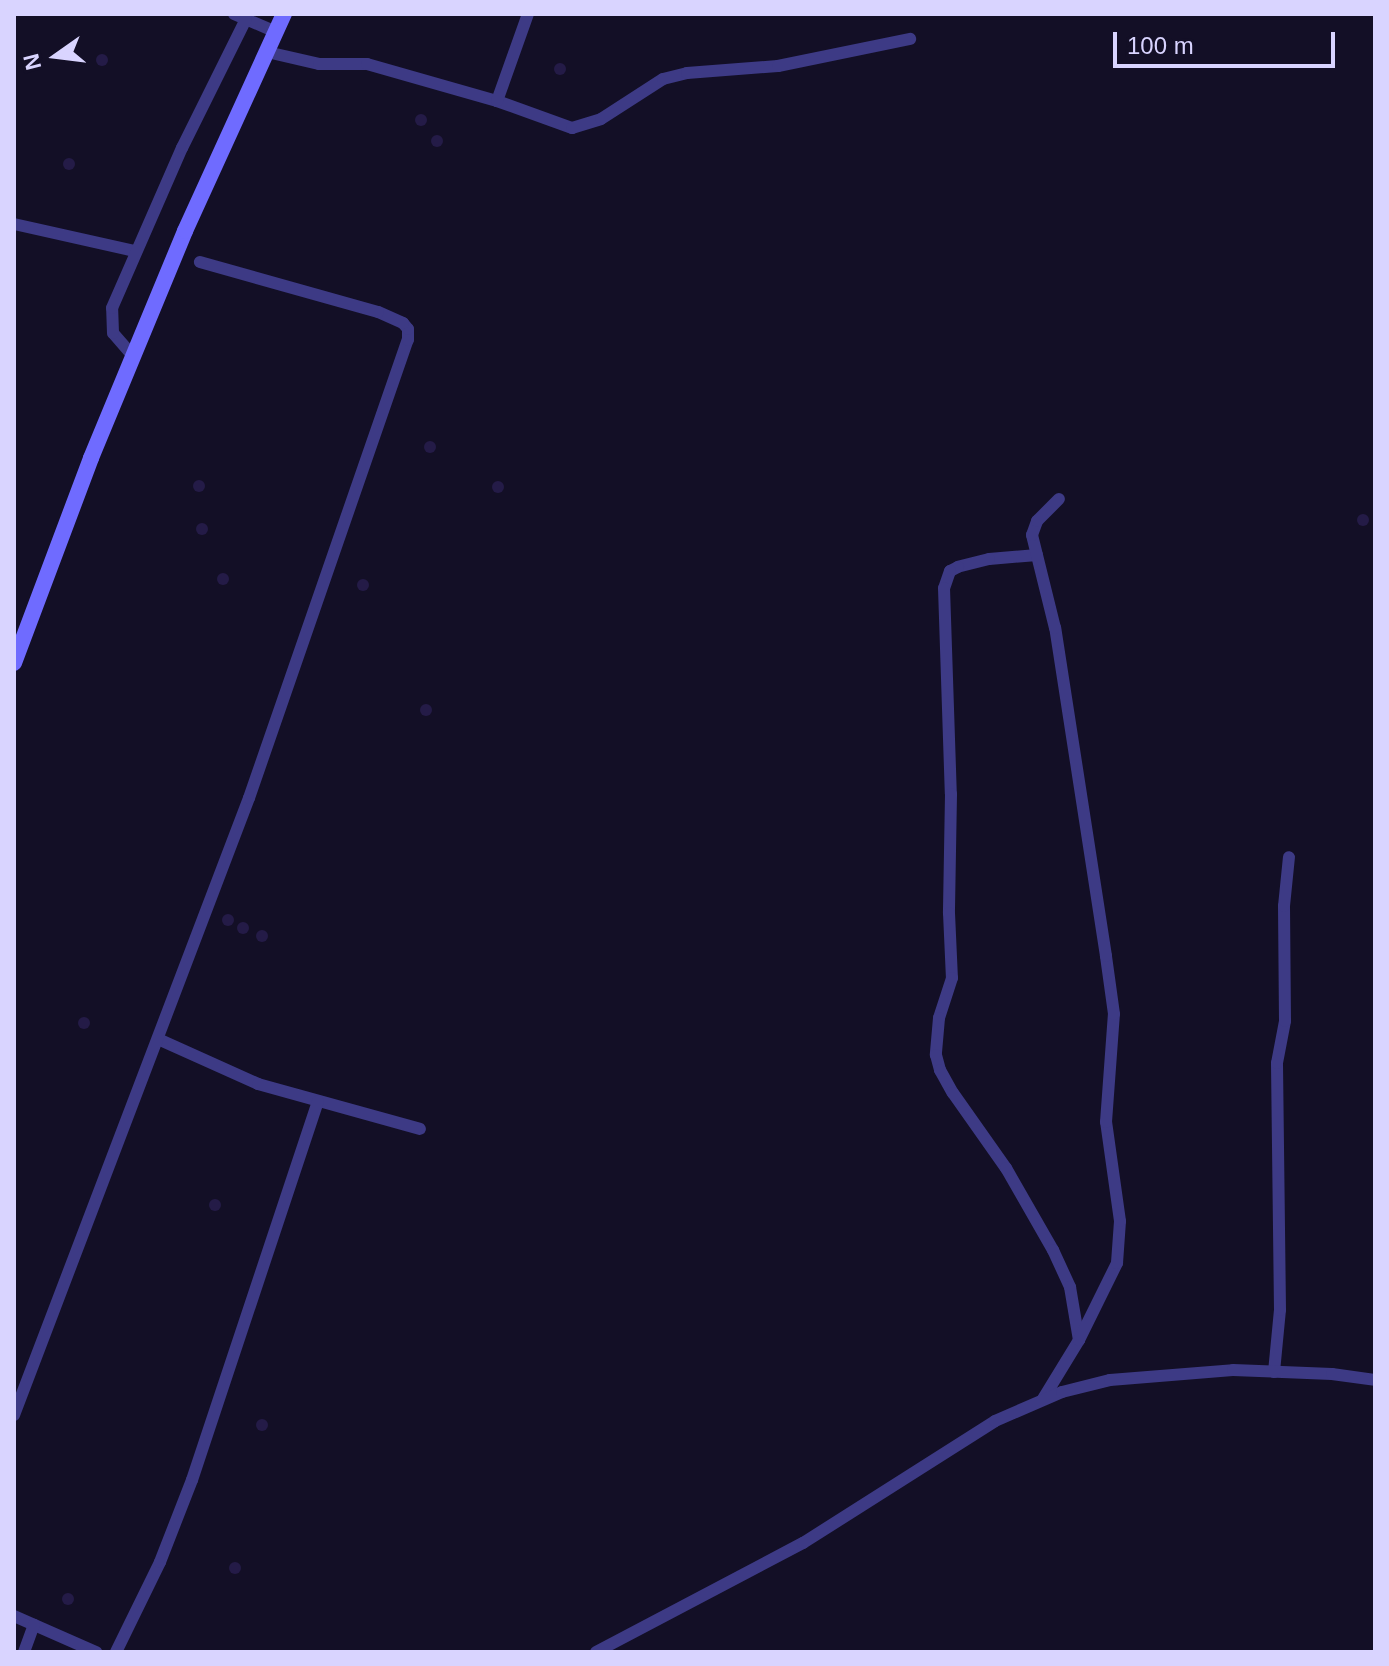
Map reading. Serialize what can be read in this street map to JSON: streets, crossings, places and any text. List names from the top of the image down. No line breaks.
{"scale_bar":"100 m","north":"left"}
